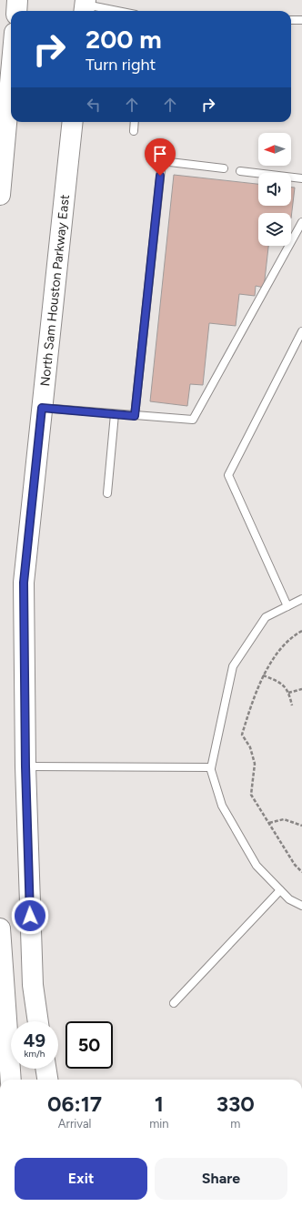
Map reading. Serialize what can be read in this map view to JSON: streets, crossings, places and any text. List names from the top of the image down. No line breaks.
{"streets":{"main road":["North Sam Houston Parkway East"]},"north":"left","page":{"turn":["200 m","Turn right"],"speed":"49 km/h","limit":"50","eta":["06:17","Arrival","1","min","330","m"],"buttons":["Exit","Share"]}}
